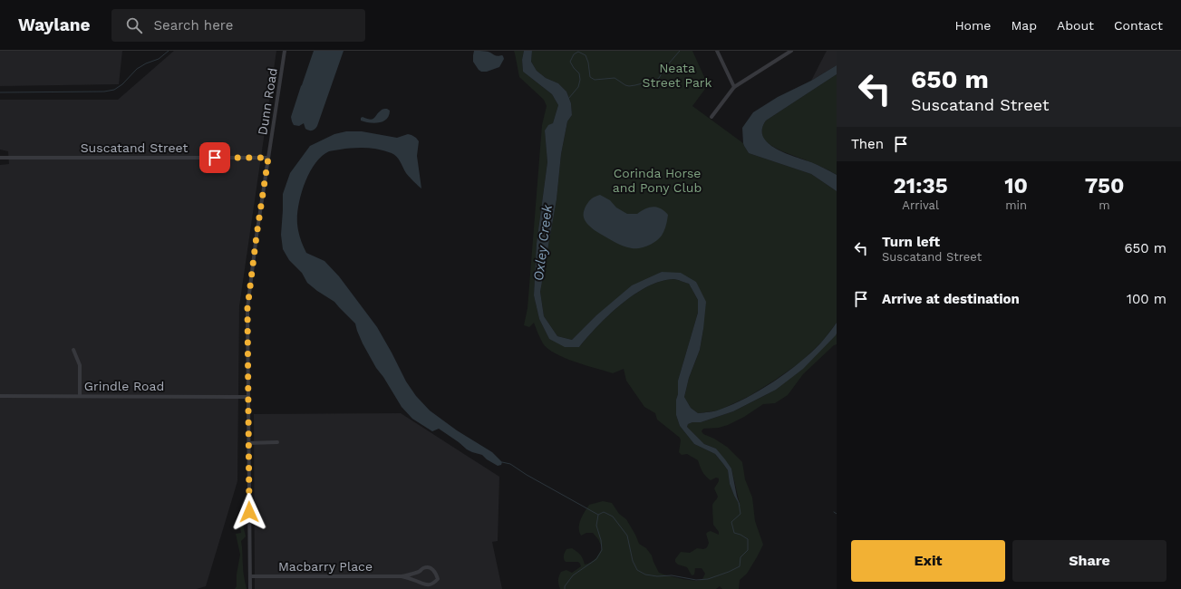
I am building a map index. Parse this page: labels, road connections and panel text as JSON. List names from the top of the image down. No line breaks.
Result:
{"streets":{"street":["Dunn Road","Suscatand Street","Grindle Road","Macbarry Place"]},"crossings":[["Dunn Road","Suscatand Street"],["Dunn Road","Grindle Road"],["Dunn Road","Macbarry Place"]],"water":["Oxley Creek"],"parks":["Neata Street Park","Corinda Horse and Pony Club"],"page":{"header":"Waylane","search":"Search here","nav":["Home","Map","About","Contact"],"turn":["650 m","Suscatand Street"],"then":"Then","eta":["21:35","Arrival","10","min","750","m"],"list":[{"name":"Turn left","note":"Suscatand Street","value":"650 m"},{"name":"Arrive at destination","value":"100 m"}],"buttons":["Exit","Share"]}}
